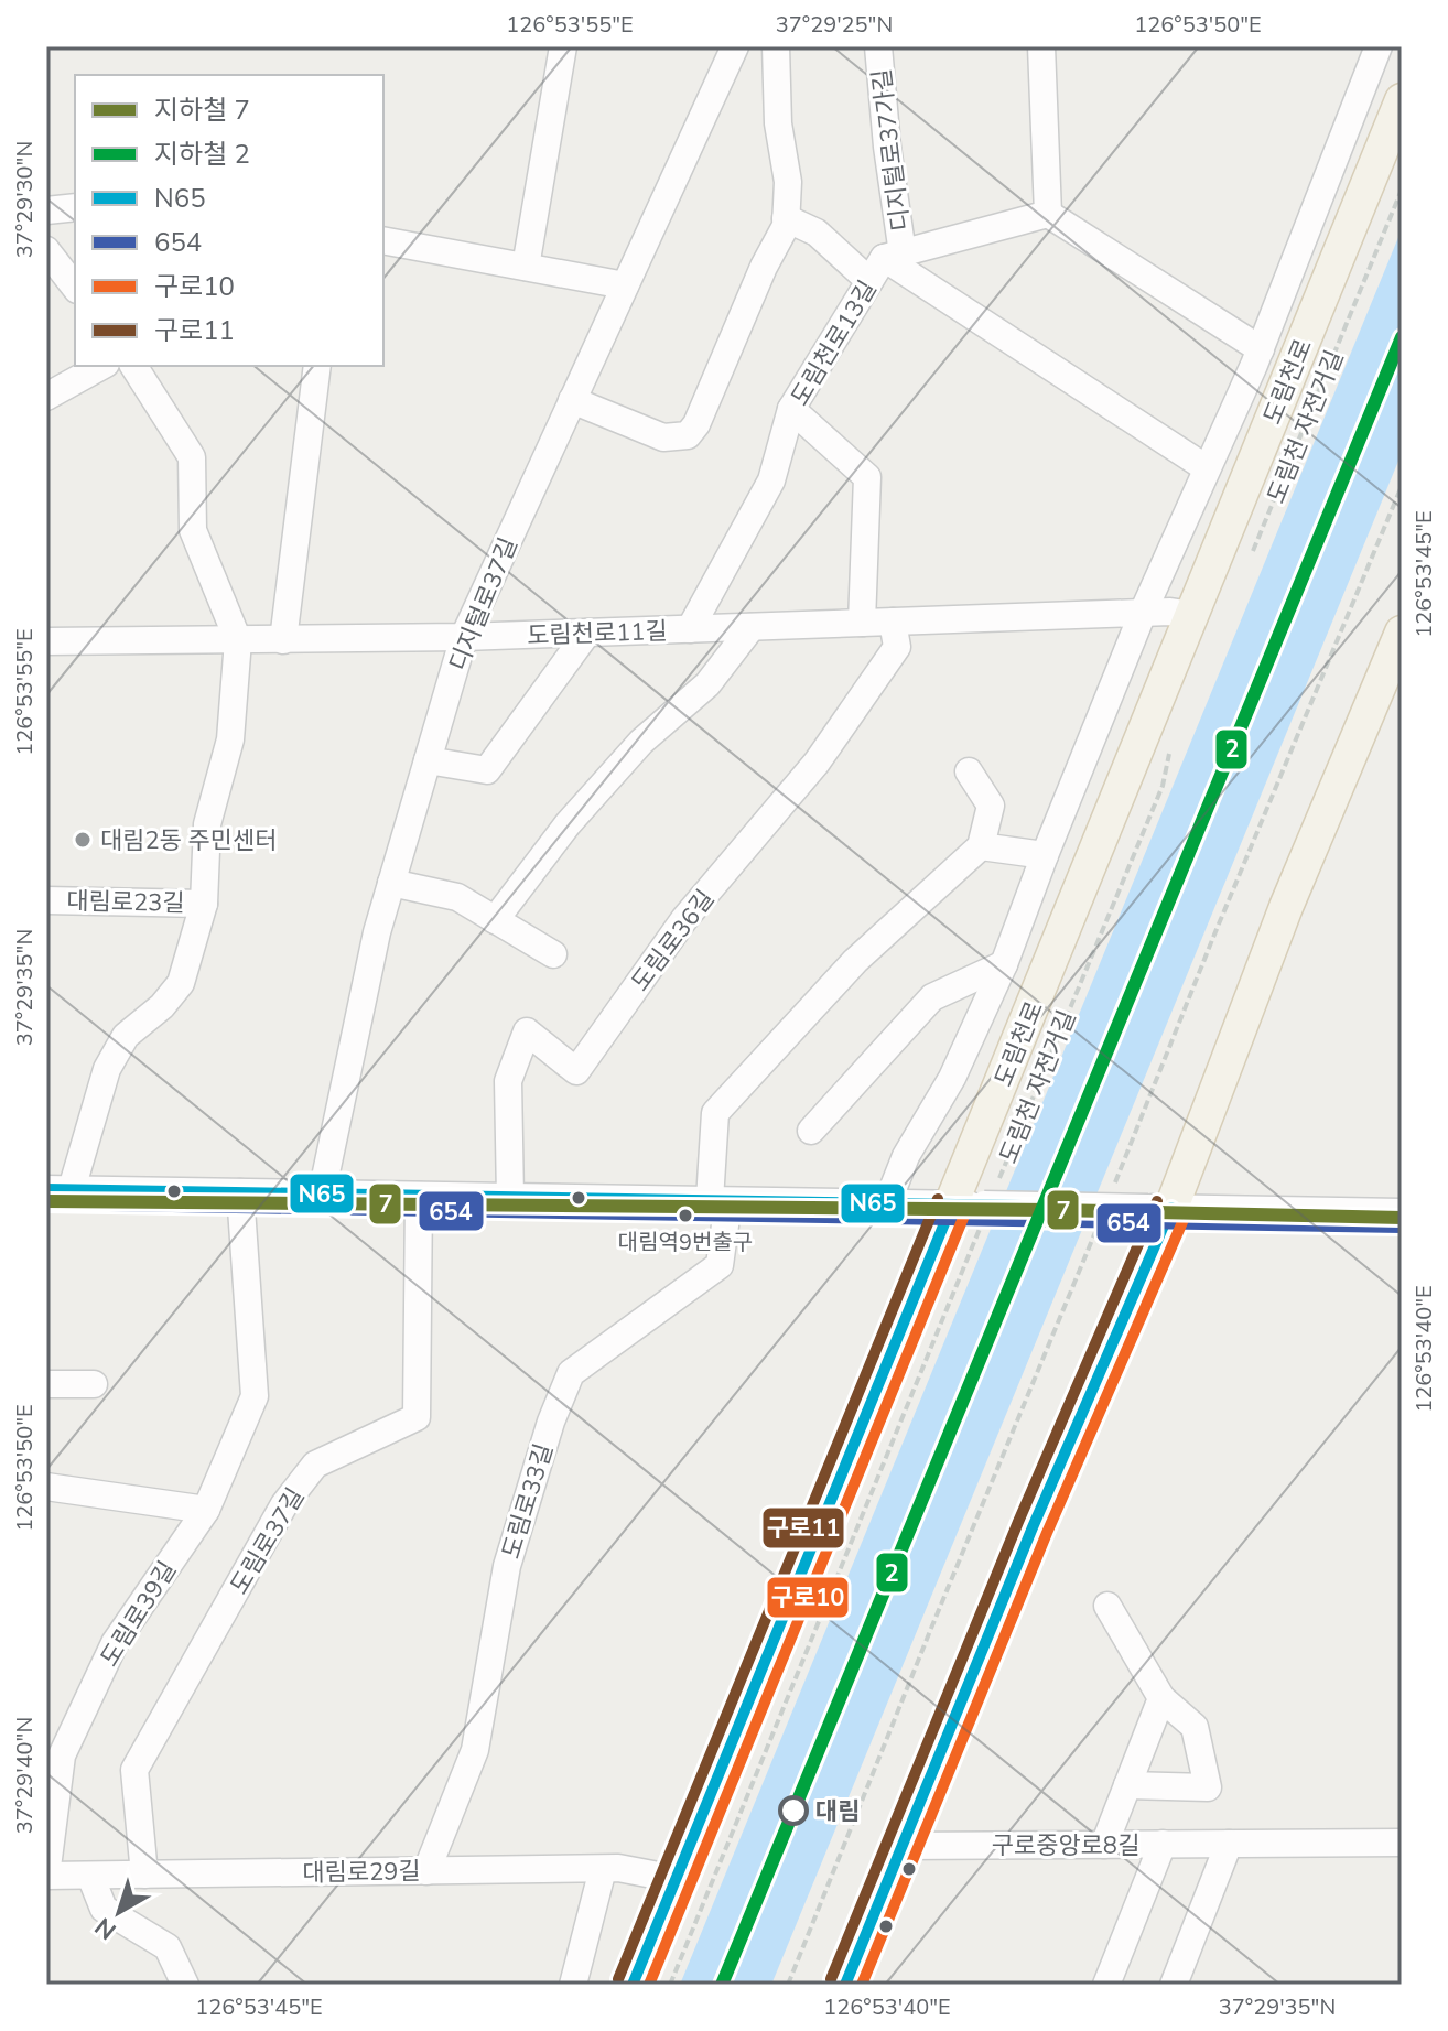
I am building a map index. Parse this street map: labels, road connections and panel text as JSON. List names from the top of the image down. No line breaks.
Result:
{"streets":{"main road":["도림천로"],"street":["디지털로37가길","도림천로13길","디지털로37길","도림천로11길","대림로23길","도림로36길","도림로33길","도림로37길","도림로39길","구로중앙로8길","대림로29길"],"path":["도림천 자전거길"]},"crossings":[["디지털로37가길","도림천로13길"],["도림천로13길","도림천로11길"],["도림천로","도림천 자전거길"],["도림천로","도림천로11길"],["도림천로","대림로29길"],["디지털로37길","도림천로11길"],["도림천로11길","도림로36길"],["도림로33길","대림로29길"],["도림로37길","대림로29길"],["도림로39길","대림로29길"]],"places":["대림2동 주민센터","대림역9번출구","대림"],"lines":["metro line 2","transit line N65","transit line 구로11","metro line 7","transit line 654","transit line 구로10"],"legend":["지하철 7","지하철 2","N65","654","구로10","구로11"],"north":"bottom left","coordinates":["126°53'55\"E","37°29'25\"N","126°53'50\"E","37°29'30\"N","126°53'45\"E","37°29'35\"N","126°53'40\"E","37°29'40\"N"]}
